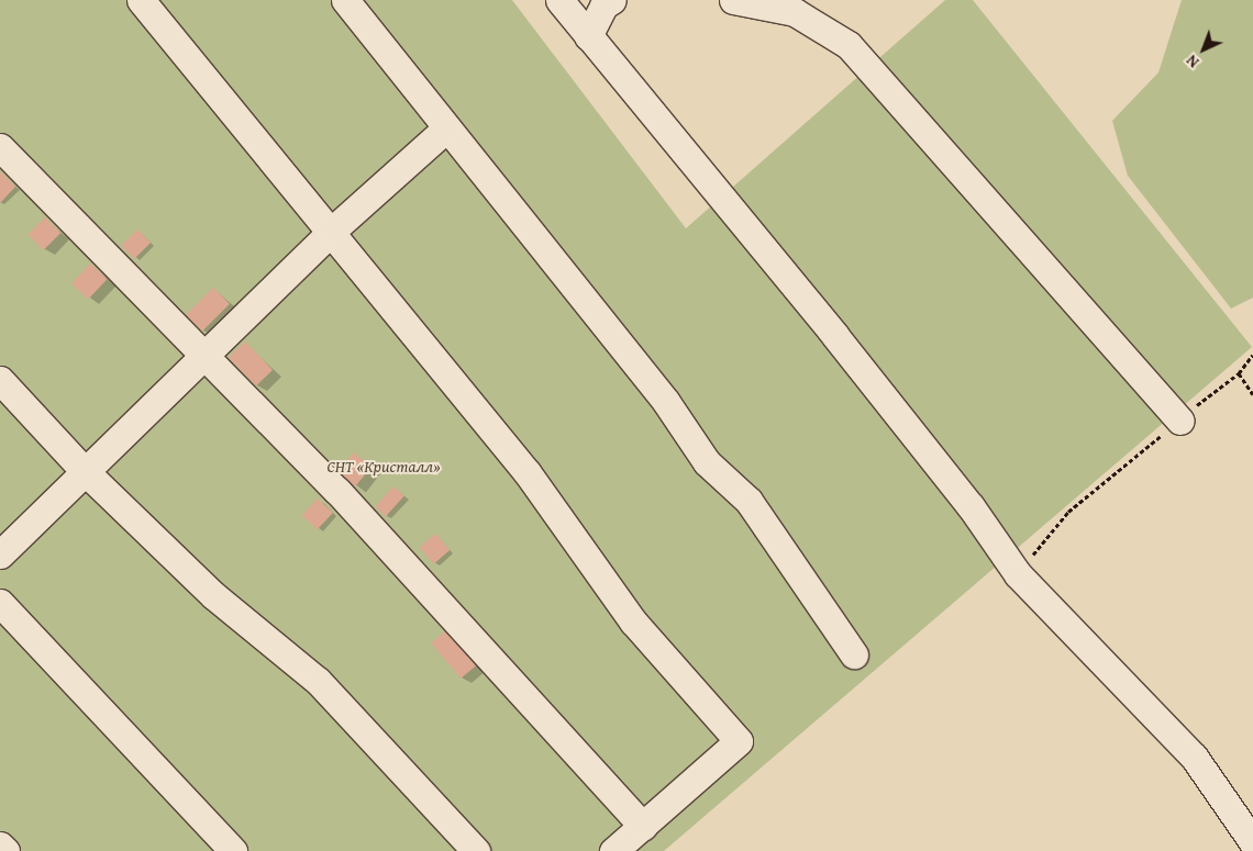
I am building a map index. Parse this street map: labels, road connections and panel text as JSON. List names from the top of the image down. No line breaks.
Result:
{"parks":["СНТ «Кристалл»"],"north":"bottom left"}
